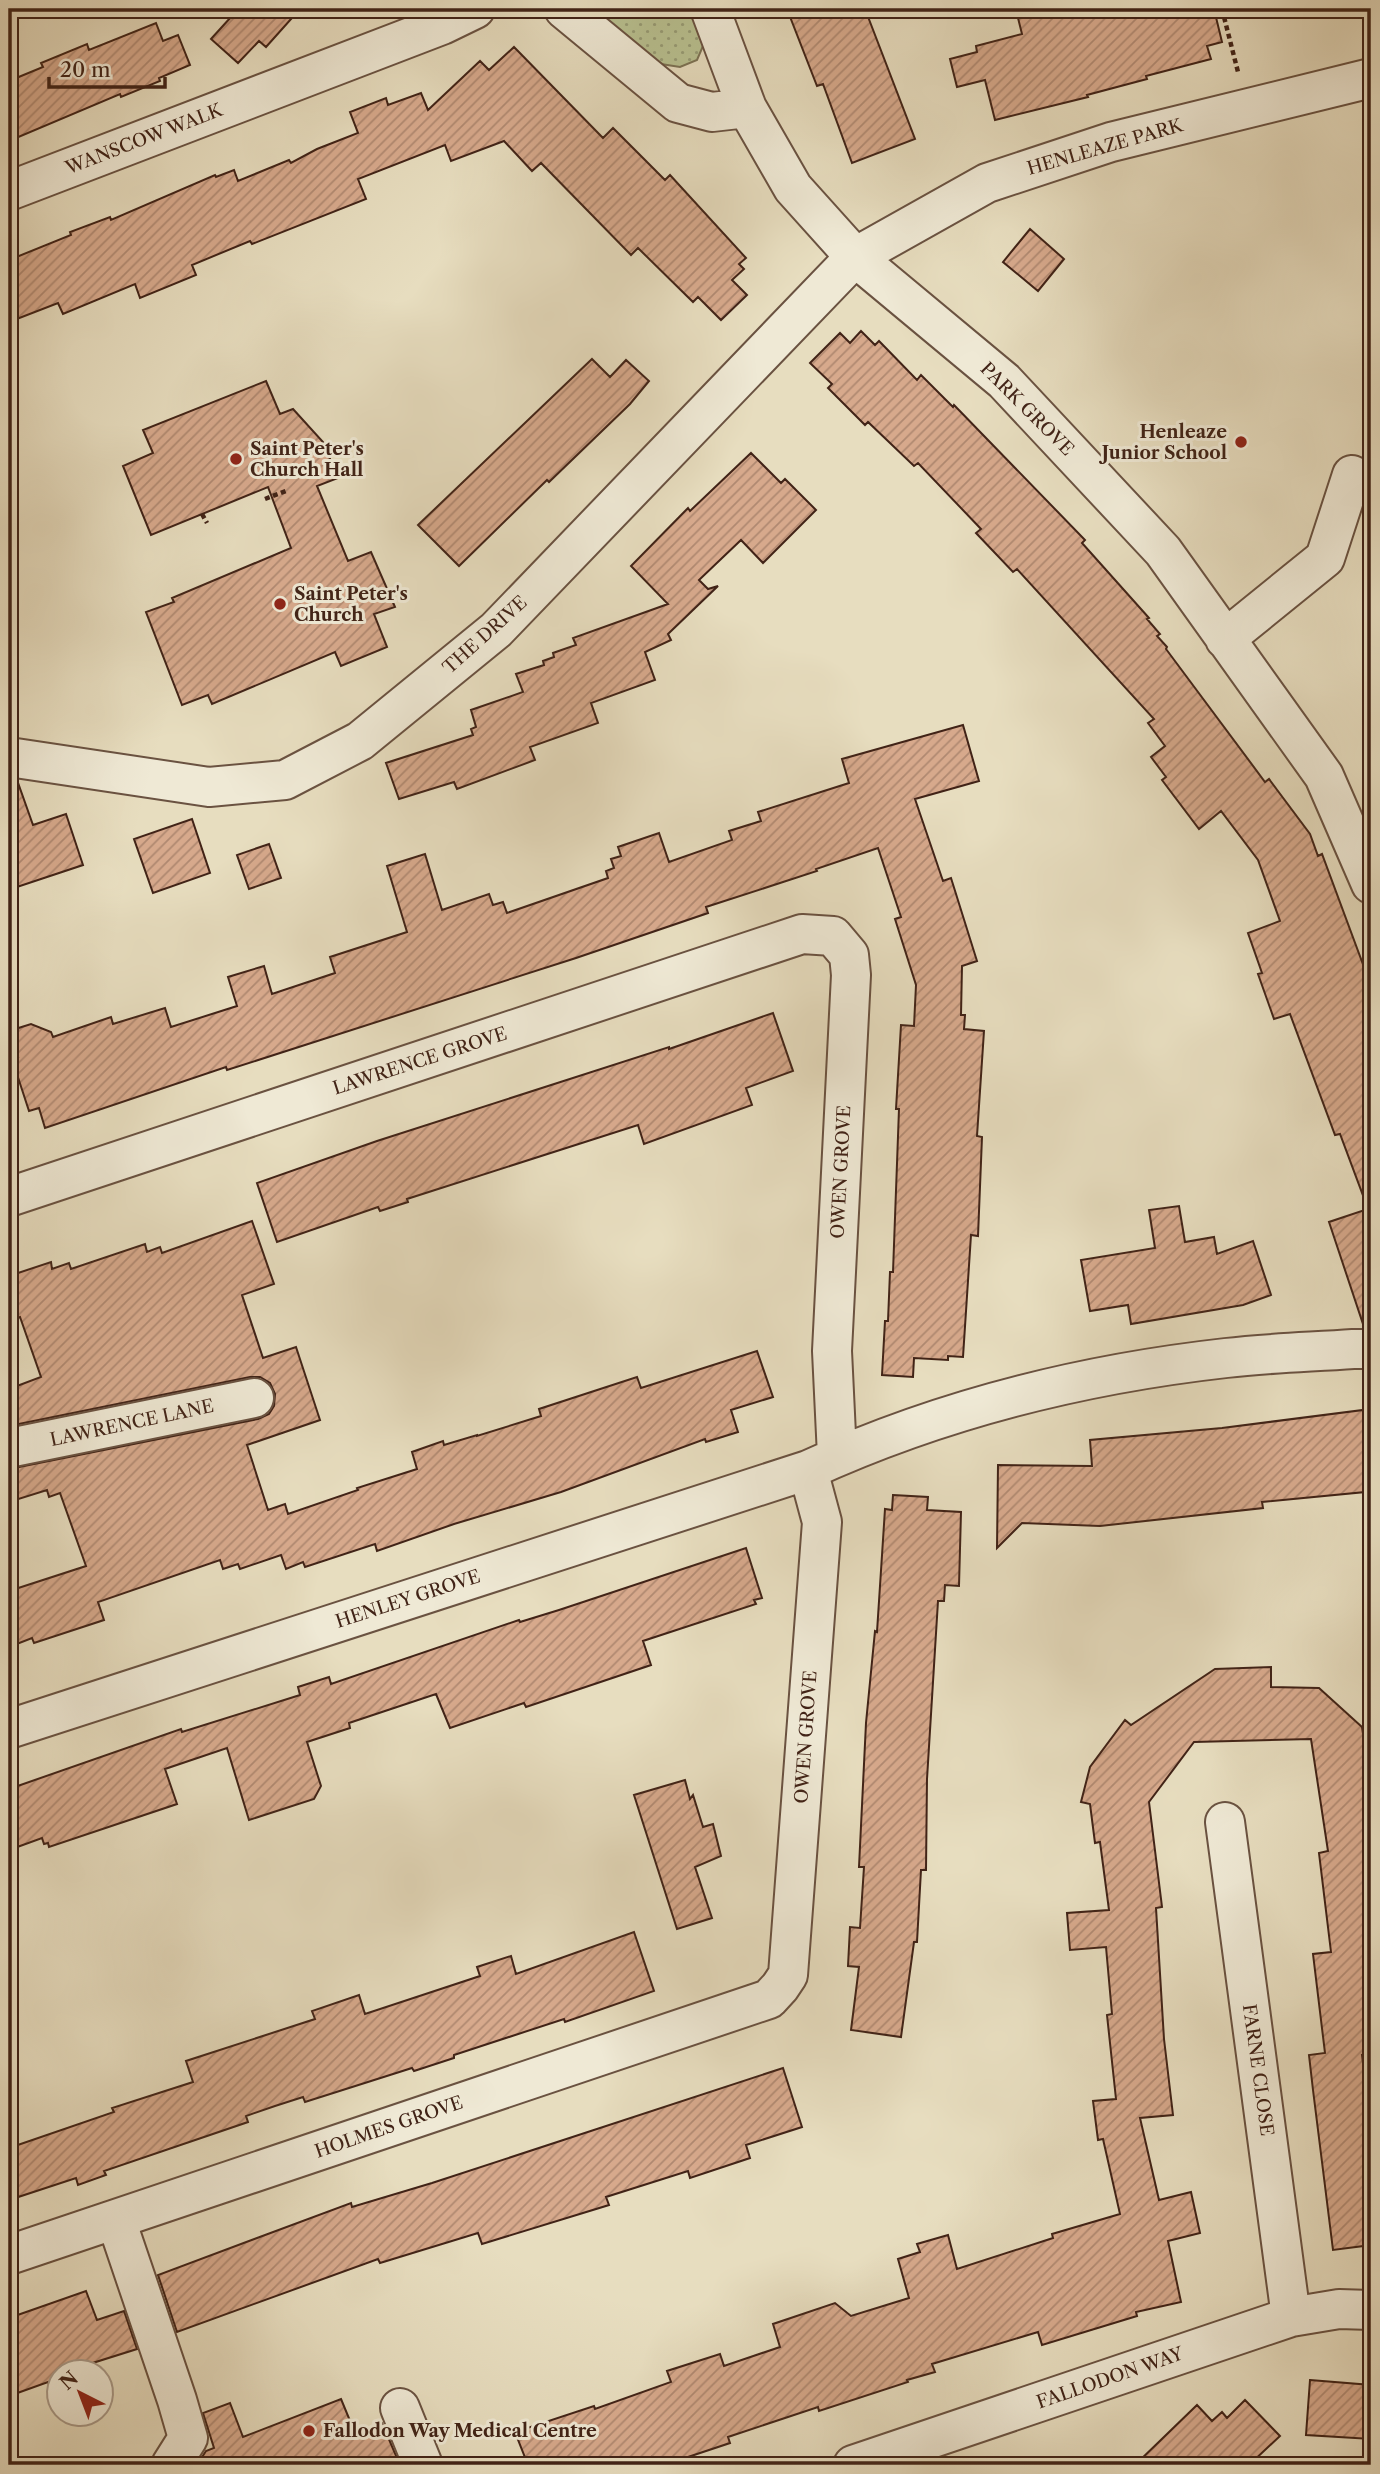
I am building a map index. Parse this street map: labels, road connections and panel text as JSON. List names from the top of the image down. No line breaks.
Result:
{"streets":{"street":["WANSCOW WALK","HENLEAZE PARK","PARK GROVE","THE DRIVE","LAWRENCE GROVE","OWEN GROVE","LAWRENCE LANE","HENLEY GROVE","FARNE CLOSE","HOLMES GROVE","FALLODON WAY"]},"crossings":[["HENLEAZE PARK","PARK GROVE"],["HENLEAZE PARK","THE DRIVE"],["PARK GROVE","THE DRIVE"],["LAWRENCE GROVE","OWEN GROVE"],["OWEN GROVE","HENLEY GROVE"],["OWEN GROVE","HOLMES GROVE"],["FARNE CLOSE","FALLODON WAY"]],"places":["Henleaze Junior School","Saint Peter's Church Hall","Saint Peter's Church","Fallodon Way Medical Centre"],"scale_bar":"20 m","north":"top left"}
